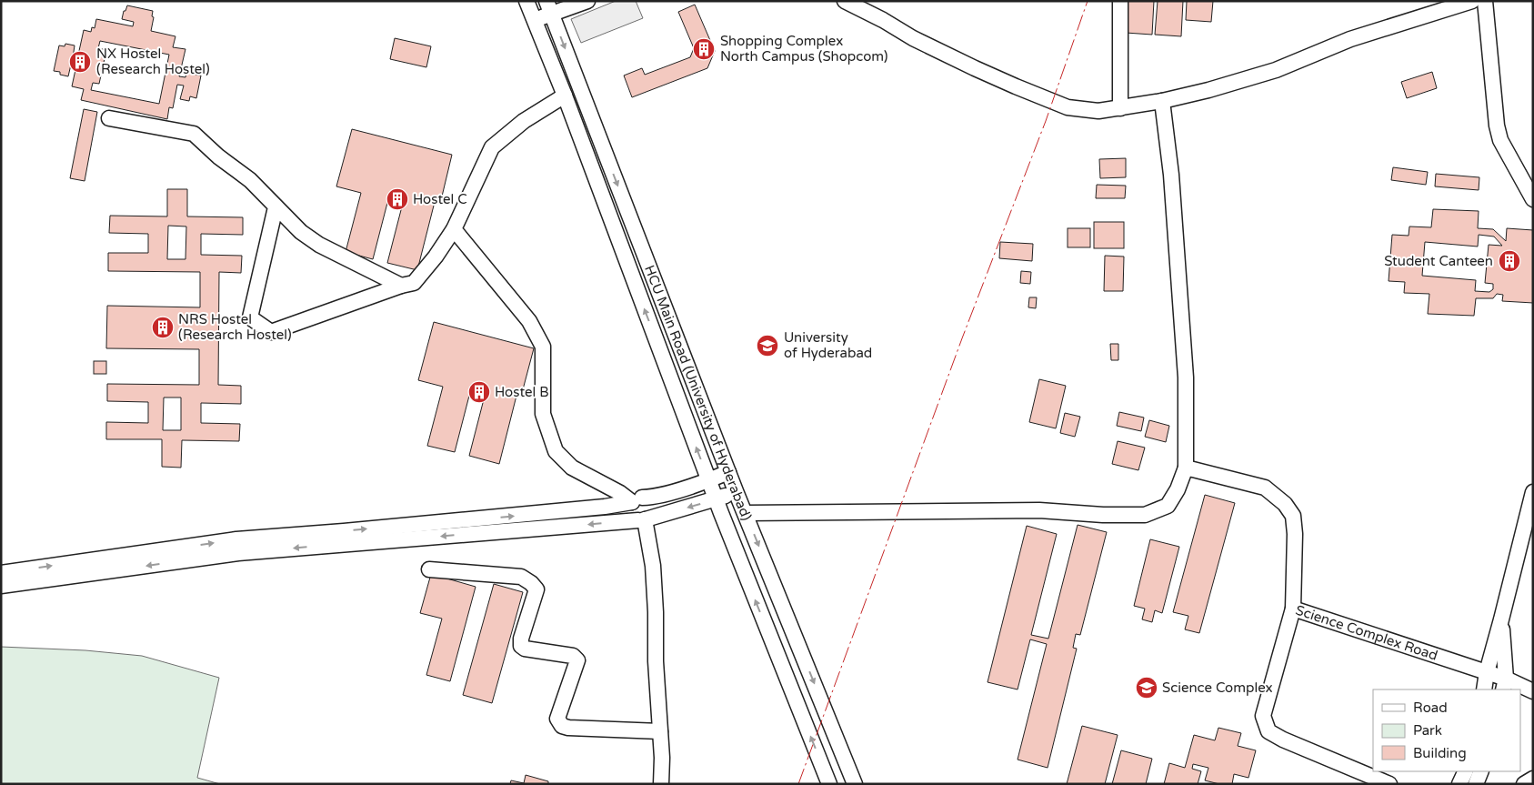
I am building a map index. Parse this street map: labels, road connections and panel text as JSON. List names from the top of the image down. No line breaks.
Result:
{"streets":{"street":["HCU Main Road (University of Hyderabad)","Science Complex Road"]},"places":{"building":["Shopping Complex North Campus (Shopcom)","NX Hostel (Research Hostel)","Hostel C","Student Canteen","NRS Hostel (Research Hostel)","Hostel B"],"school or university":["University of Hyderabad","Science Complex"]},"legend":["Road","Park","Building"]}
